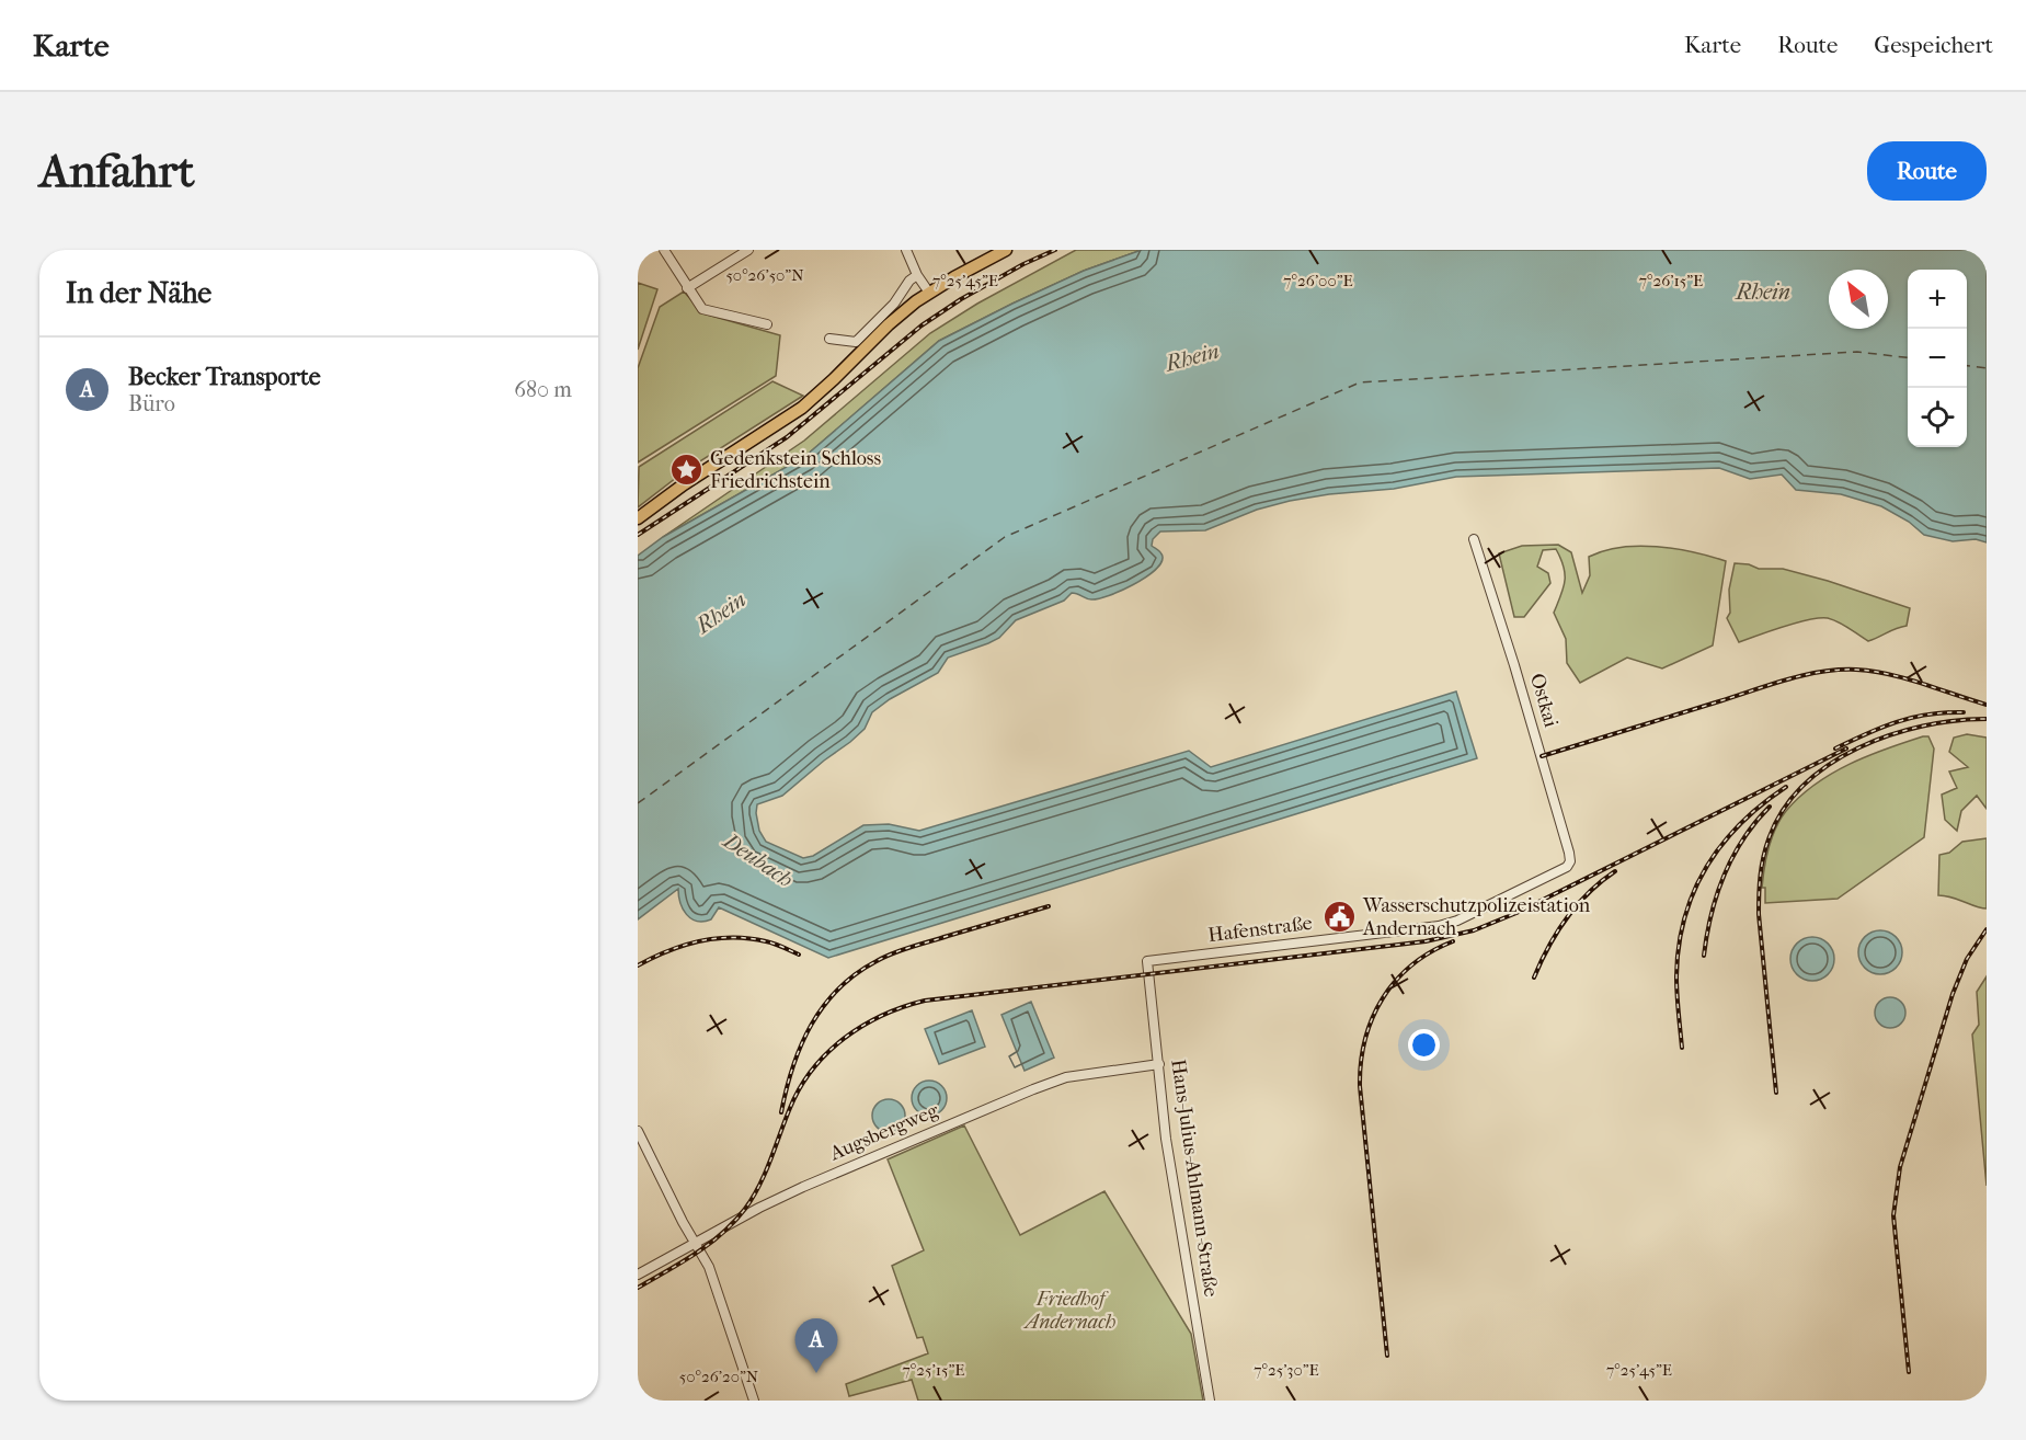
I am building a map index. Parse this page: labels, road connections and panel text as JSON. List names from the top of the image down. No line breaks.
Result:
{"streets":{"street":["Ostkai","Hafenstraße","Augsbergweg","Hans-Julius-Ahlmann-Straße"]},"crossings":[["Ostkai","Hafenstraße"],["Hafenstraße","Hans-Julius-Ahlmann-Straße"],["Augsbergweg","Hans-Julius-Ahlmann-Straße"]],"water":["Rhein","Deubach"],"parks":["Friedhof Andernach"],"places":{"place":["Gedenkstein Schloss Friedrichstein"],"public building":["Wasserschutzpolizeistation Andernach"]},"north":"top left","page":{"header":"Karte","nav":["Karte","Route","Gespeichert"],"buttons":"Route","title":"Anfahrt","heading":"In der Nähe","map_buttons":["+","−"],"list":[{"mark":"A","name":"Becker Transporte","note":"Büro","value":"680 m"}],"pins":"A"},"coordinates":["50°26'50\"N","7°25'45\"E","7°26'00\"E","7°26'15\"E","7°25'15\"E","7°25'30\"E","50°26'20\"N"]}
